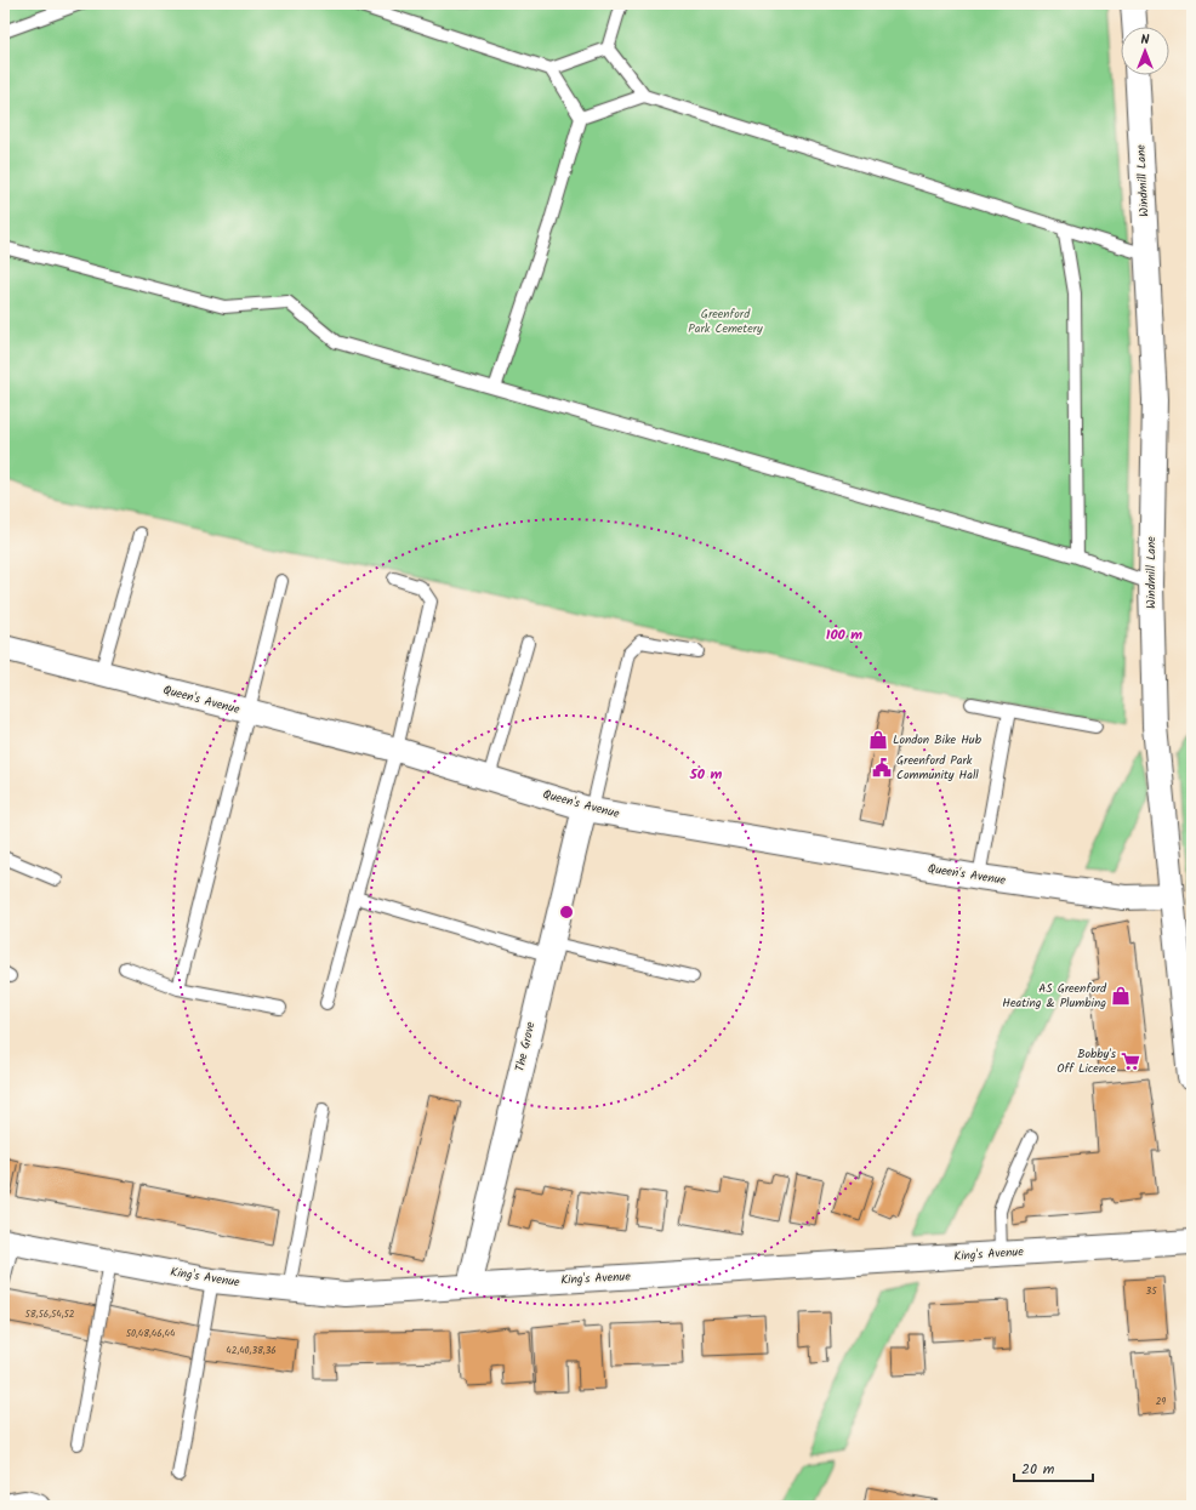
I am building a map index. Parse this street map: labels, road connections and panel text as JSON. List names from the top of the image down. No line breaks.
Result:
{"streets":{"street":["Windmill Lane","Queen's Avenue","The Grove","King's Avenue"]},"crossings":[["Windmill Lane","Queen's Avenue"],["Queen's Avenue","The Grove"],["The Grove","King's Avenue"]],"parks":["Greenford Park Cemetery"],"places":{"shop":["London Bike Hub","AS Greenford Heating & Plumbing"],"public building":["Greenford Park Community Hall"],"supermarket":["Bobby's Off Licence"]},"house_numbers":["35","58,56,54,52","50,48,46,44","42,40,38,36","29"],"scale_bar":"20 m","north":"top","rings":["100 m","50 m"]}
